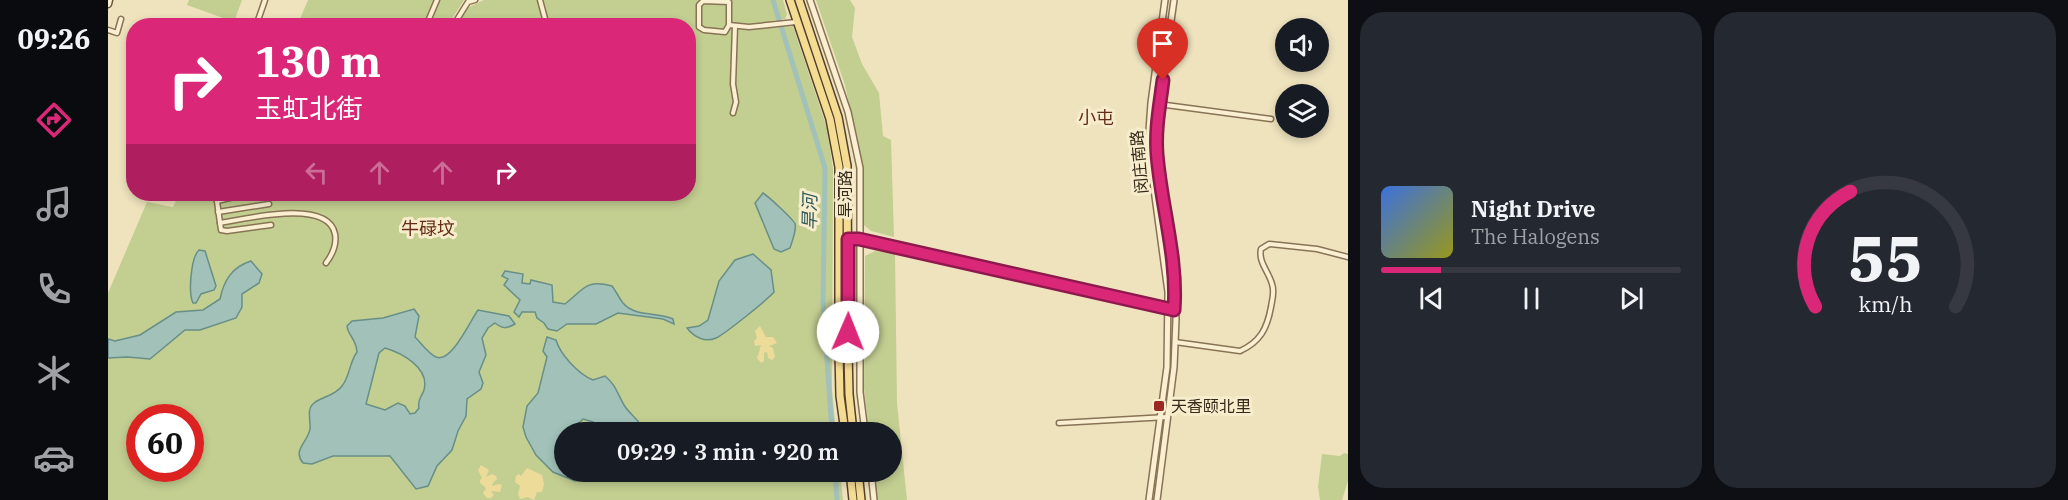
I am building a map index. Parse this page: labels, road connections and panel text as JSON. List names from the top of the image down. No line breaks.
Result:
{"streets":{"main road":["旱河路"],"street":["闵庄南路"]},"districts":["小屯","牛碌坟"],"water":["旱河"],"places":{"transit":["天香颐北里"]},"page":{"tabs":"09:26","turn":["130 m","玉虹北街"],"song":["Night Drive","The Halogens"],"limit":"60","trip":"09:29 · 3 min · 920 m","gauge":["55","km/h"]}}
